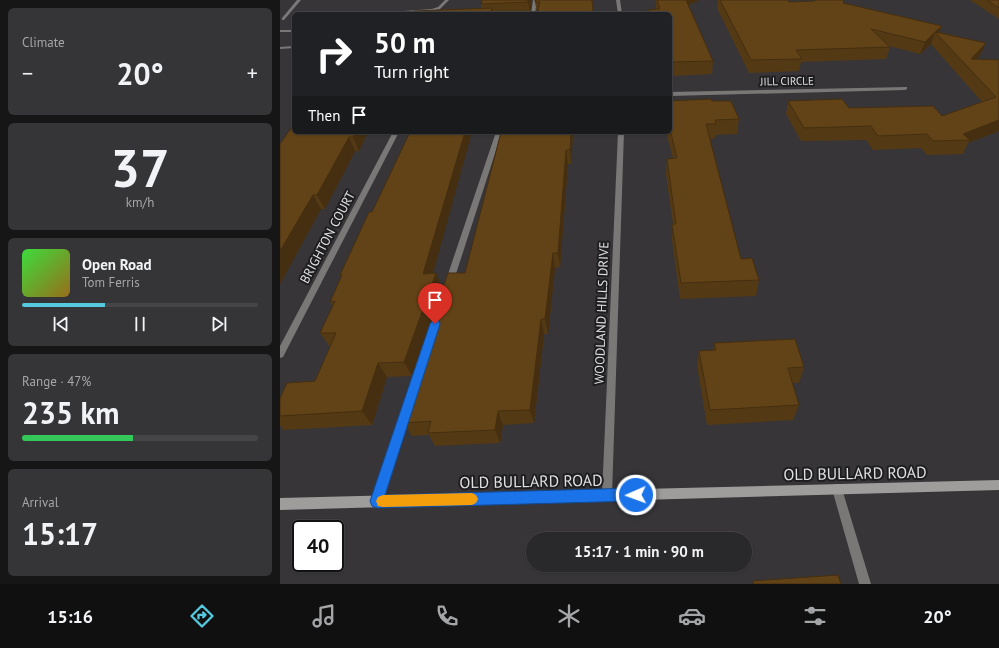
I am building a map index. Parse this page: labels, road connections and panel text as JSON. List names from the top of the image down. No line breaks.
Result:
{"streets":{"street":["JILL CIRCLE","BRIGHTON COURT","WOODLAND HILLS DRIVE","OLD BULLARD ROAD"]},"crossings":[["WOODLAND HILLS DRIVE","OLD BULLARD ROAD"]],"page":{"tile":["Climate",["37","km/h"],["Range · 47%","235 km"],["Arrival","15:17"]],"turn":["50 m","Turn right"],"heat":["−","20°","+"],"then":"Then","song":["Open Road","Tom Ferris"],"limit":"40","trip":"15:17 · 1 min · 90 m","tabs":["15:16","20°"]}}
